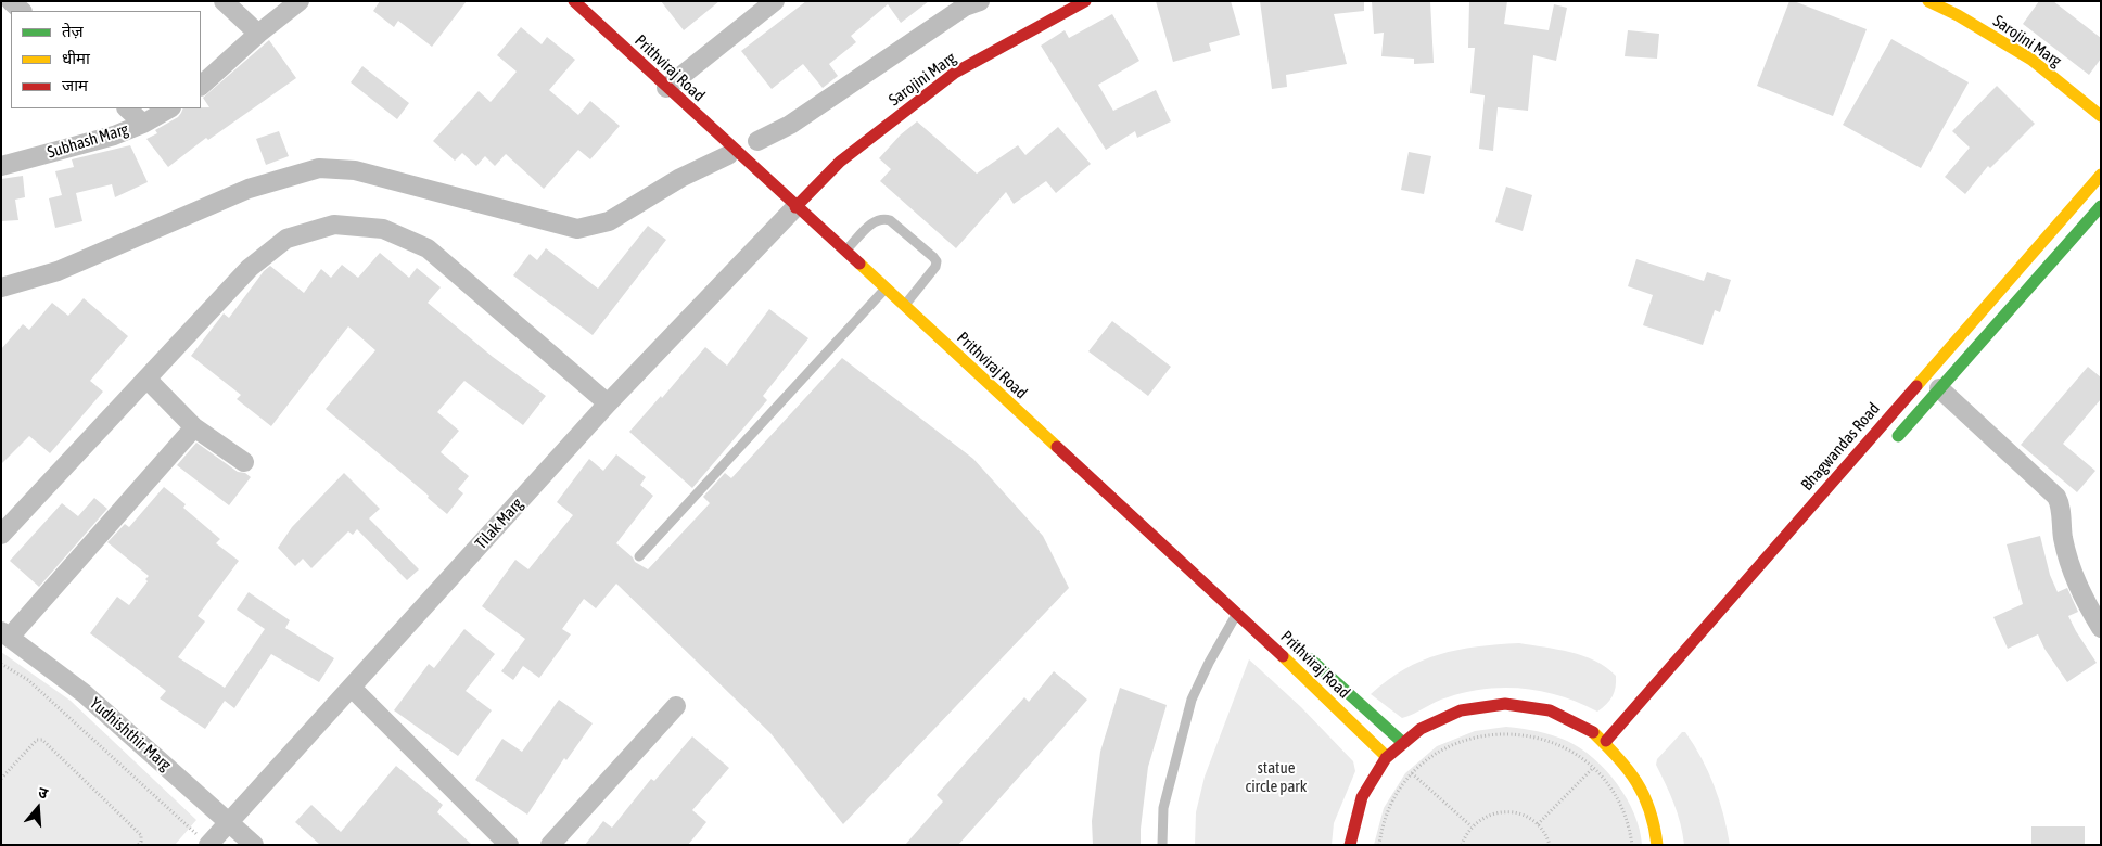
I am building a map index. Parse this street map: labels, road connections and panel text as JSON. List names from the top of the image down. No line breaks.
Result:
{"streets":{"street":["Sarojini Marg","Prithviraj Road","Subhash Marg","Bhagwandas Road","Tilak Marg","Yudhishthir Marg"]},"crossings":[["Sarojini Marg","Prithviraj Road"],["Sarojini Marg","Tilak Marg"],["Prithviraj Road","Tilak Marg"],["Tilak Marg","Yudhishthir Marg"]],"parks":["statue circle park"],"legend":["तेज़","धीमा","जाम"],"north":"top"}
